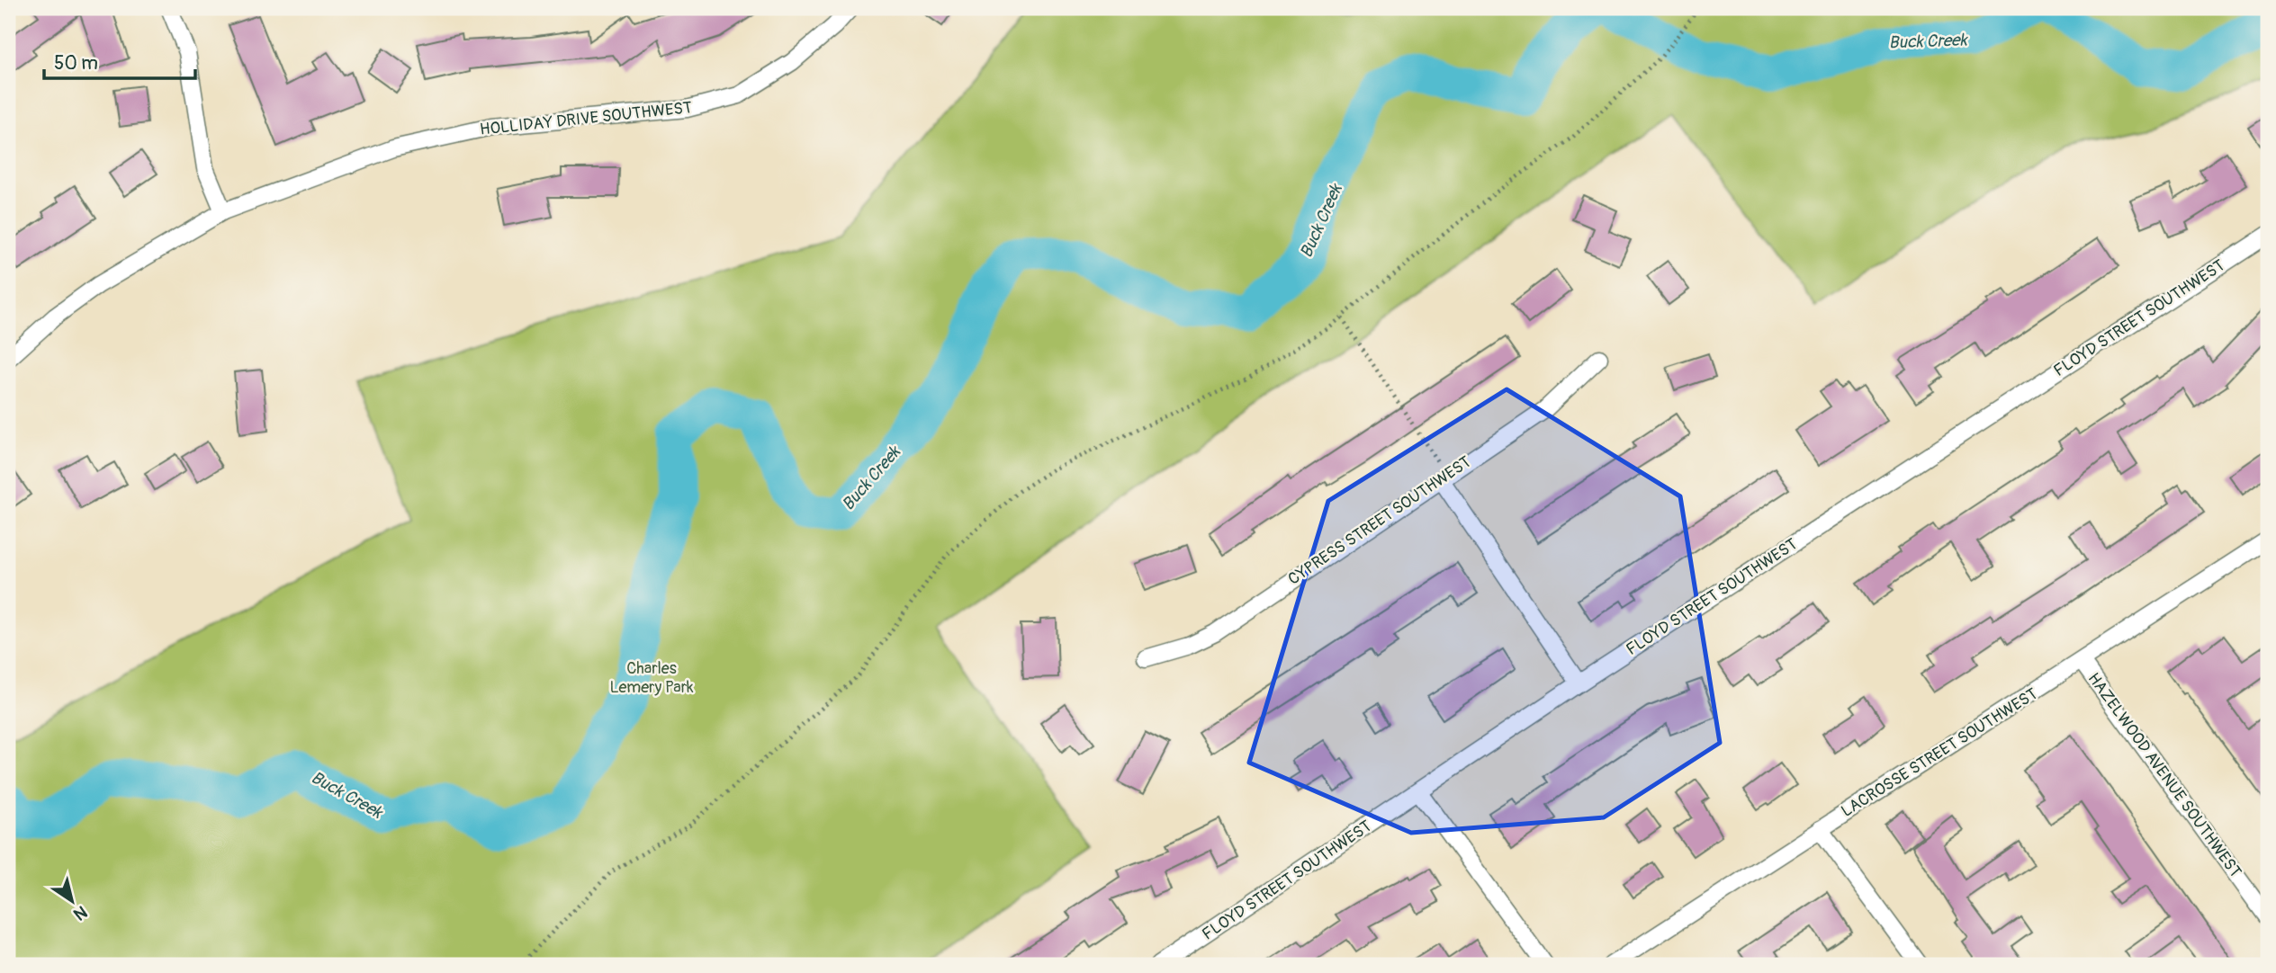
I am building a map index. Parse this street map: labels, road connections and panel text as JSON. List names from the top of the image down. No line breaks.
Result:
{"streets":{"street":["HOLLIDAY DRIVE SOUTHWEST","FLOYD STREET SOUTHWEST","CYPRESS STREET SOUTHWEST","LACROSSE STREET SOUTHWEST","HAZELWOOD AVENUE SOUTHWEST"]},"crossings":[["LACROSSE STREET SOUTHWEST","HAZELWOOD AVENUE SOUTHWEST"]],"water":["Buck Creek"],"parks":["Charles Lemery Park"],"scale_bar":"50 m","north":"bottom right"}
